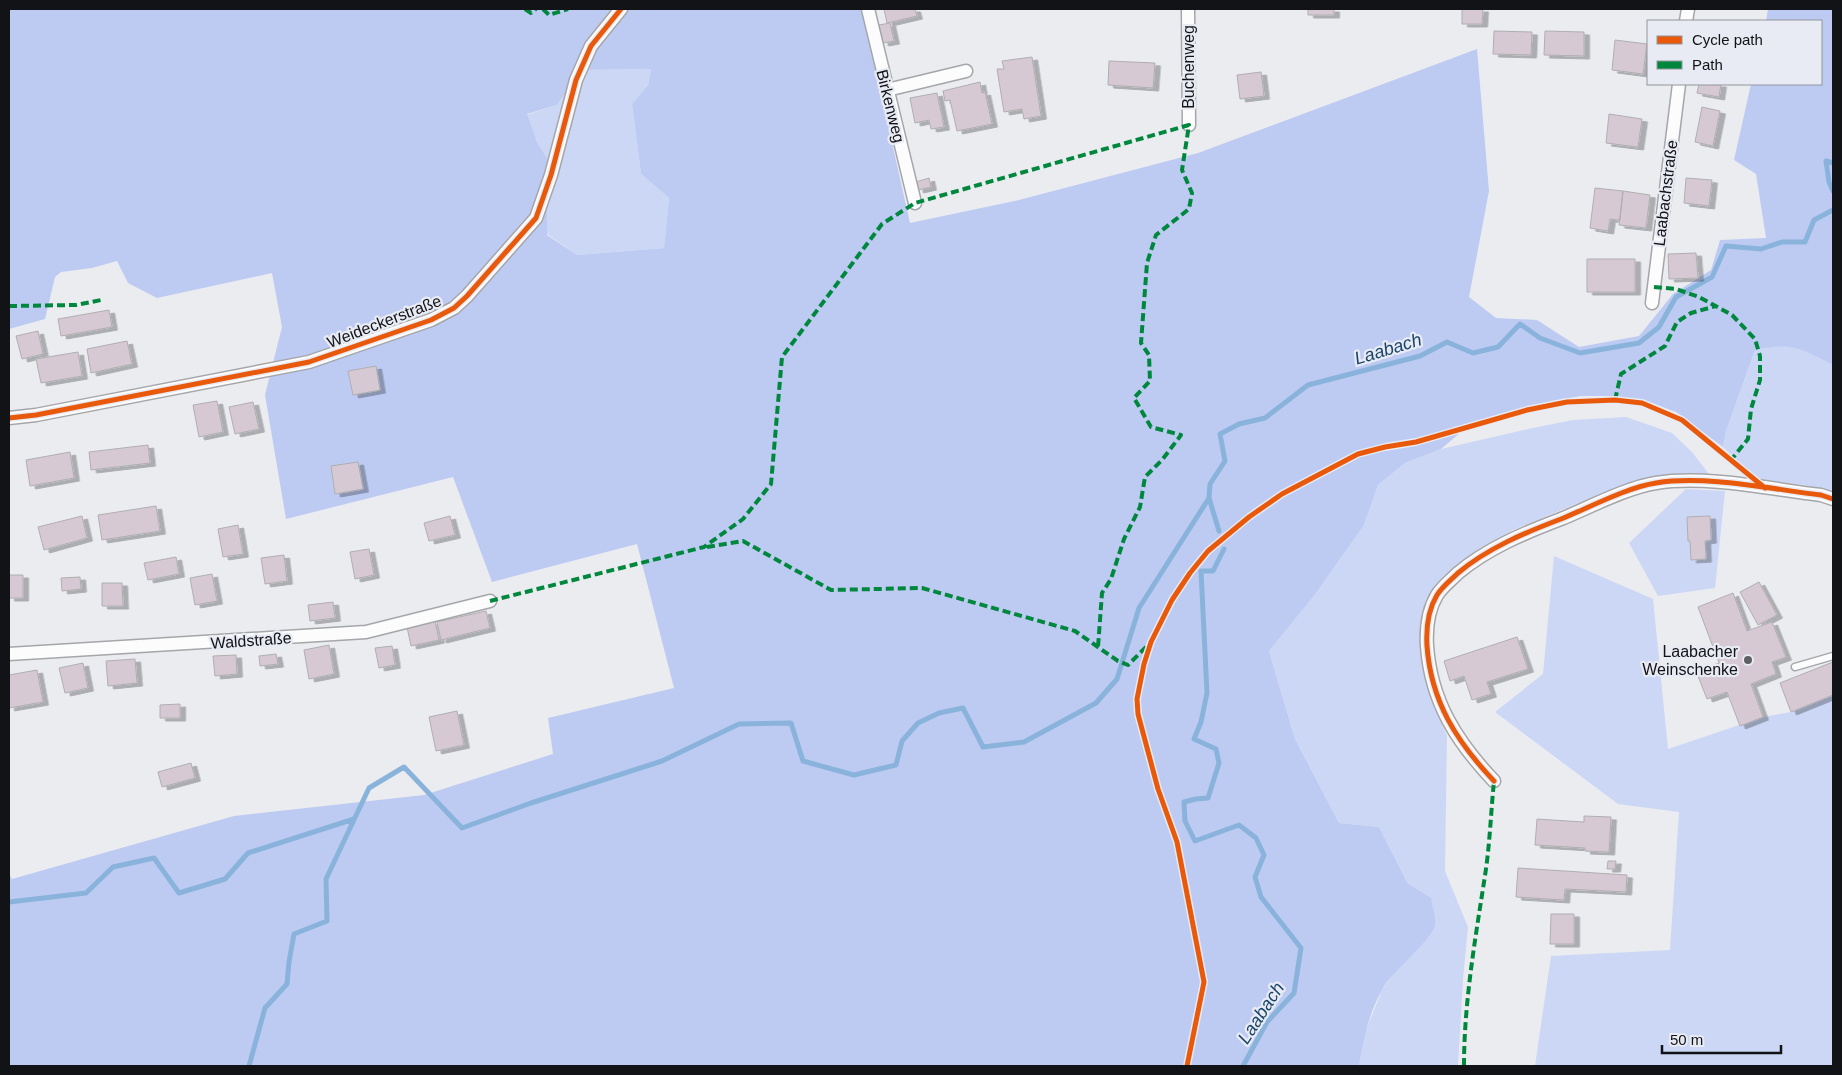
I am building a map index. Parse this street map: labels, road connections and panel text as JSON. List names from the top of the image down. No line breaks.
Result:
{"streets":{"street":["Buchenweg","Birkenweg","Laabachstraße","Weideckerstraße","Waldstraße"]},"water":["Laabach"],"places":["Laabacher Weinschenke"],"legend":["Cycle path","Path"],"scale_bar":"50 m"}
